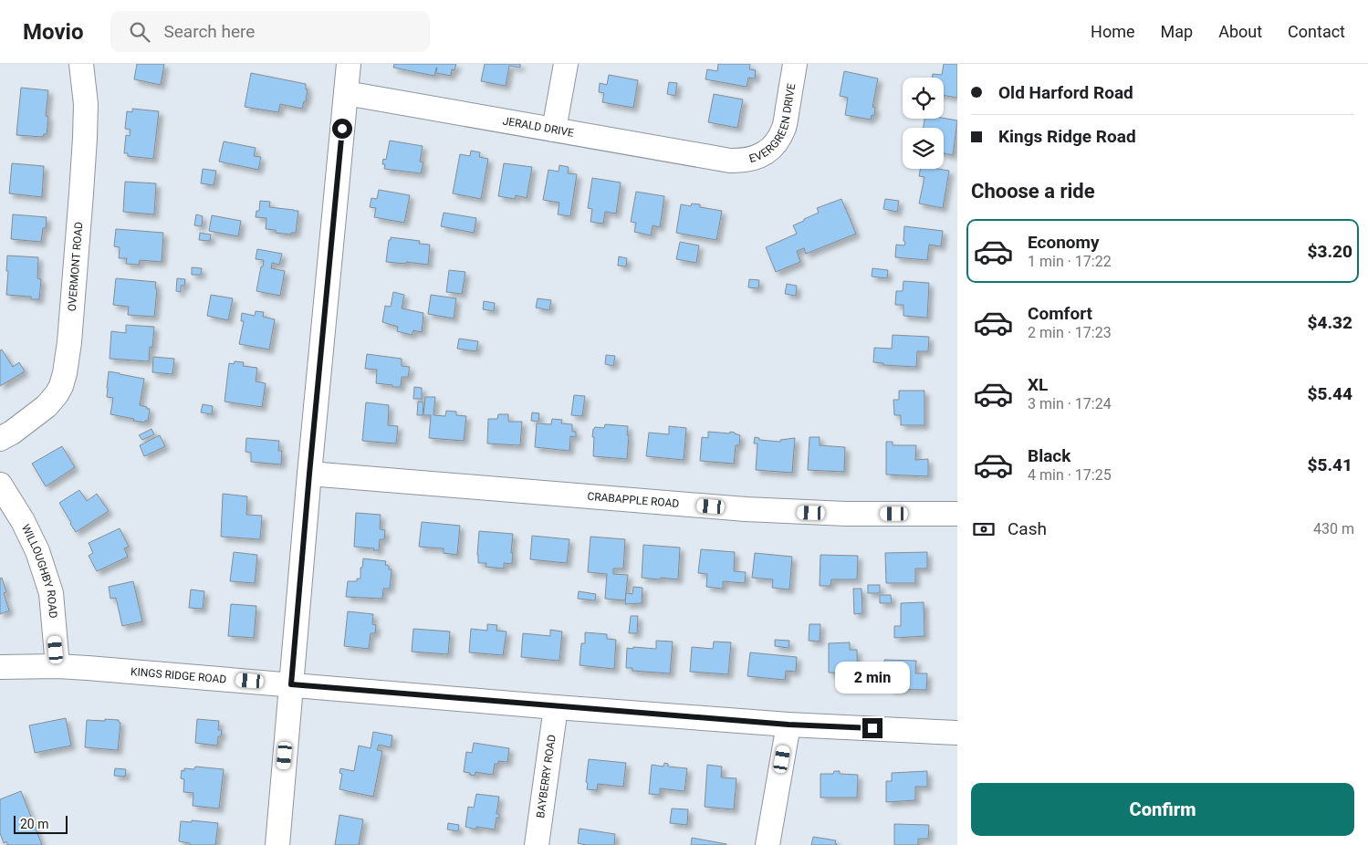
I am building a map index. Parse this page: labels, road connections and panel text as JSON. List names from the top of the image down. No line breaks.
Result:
{"streets":{"street":["EVERGREEN DRIVE","JERALD DRIVE","OVERMONT ROAD","CRABAPPLE ROAD","WILLOUGHBY ROAD","KINGS RIDGE ROAD","BAYBERRY ROAD"]},"crossings":[["EVERGREEN DRIVE","JERALD DRIVE"],["WILLOUGHBY ROAD","KINGS RIDGE ROAD"],["KINGS RIDGE ROAD","BAYBERRY ROAD"]],"scale_bar":"20 m","page":{"header":"Movio","search":"Search here","nav":["Home","Map","About","Contact"],"banner":["Old Harford Road","Kings Ridge Road"],"heading":"Choose a ride","list":[{"name":"Economy","note":"1 min · 17:22","value":"$3.20"},{"name":"Comfort","note":"2 min · 17:23","value":"$4.32"},{"name":"XL","note":"3 min · 17:24","value":"$5.44"},{"name":"Black","note":"4 min · 17:25","value":"$5.41"}],"pay":["Cash","430 m"],"bubble":"2 min","buttons":"Confirm","scale":"20 m"}}
